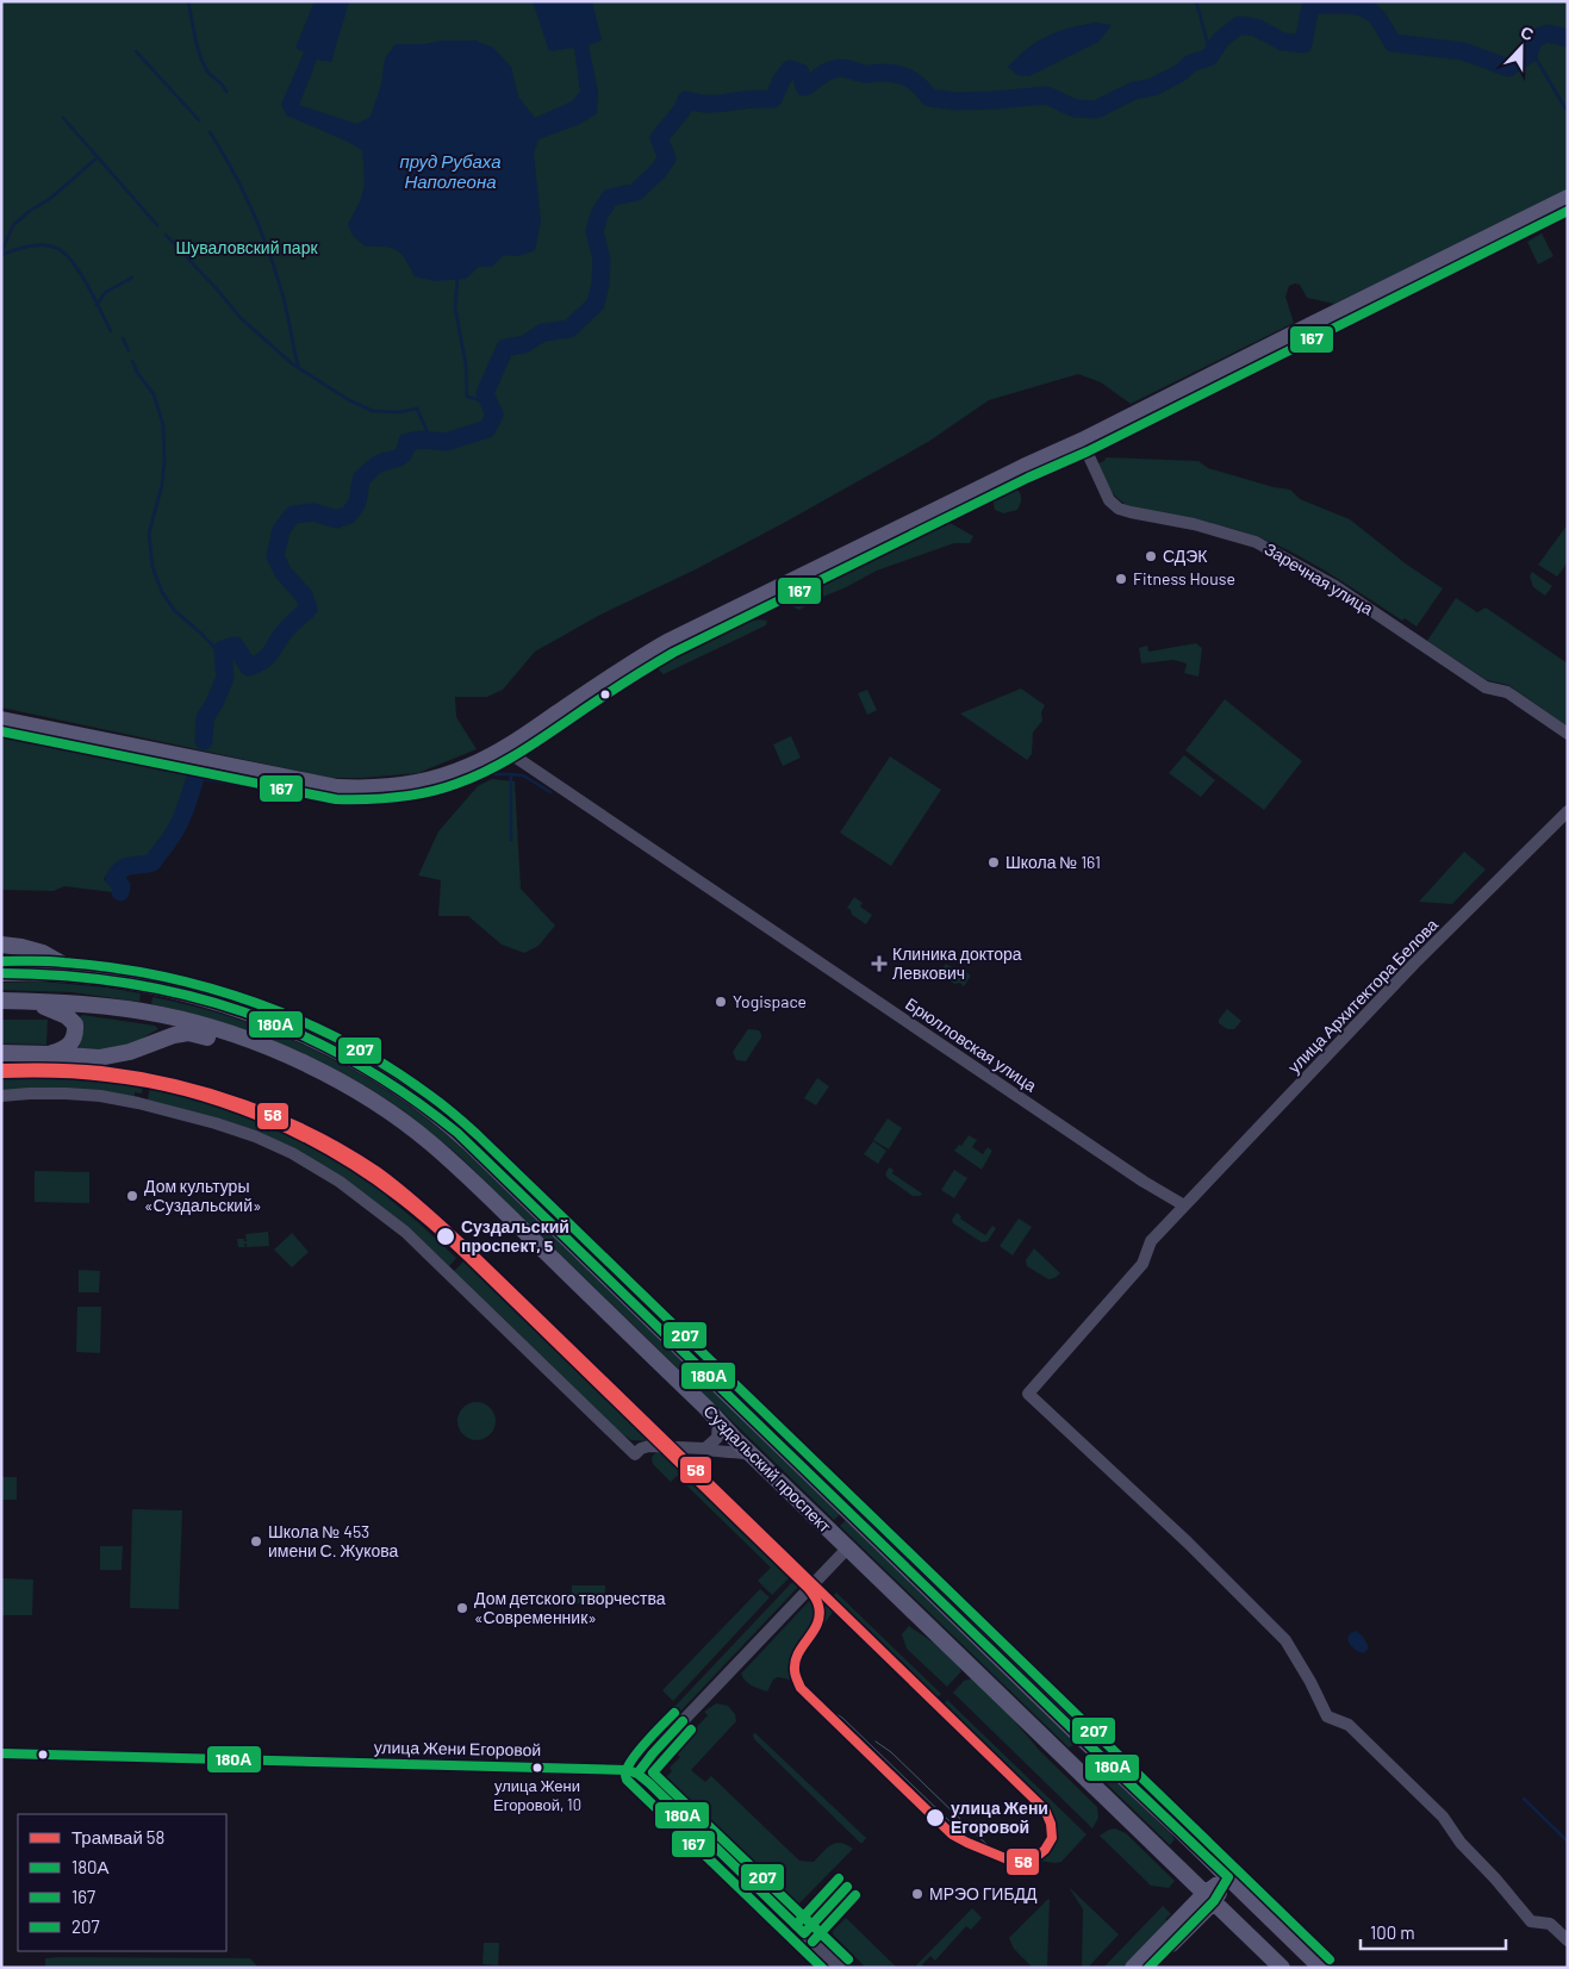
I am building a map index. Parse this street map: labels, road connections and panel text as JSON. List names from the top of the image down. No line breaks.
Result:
{"streets":{"main road":["Суздальский проспект"],"street":["Заречная улица","улица Архитектора Белова","Брюлловская улица","улица Жени Егоровой"]},"crossings":[["улица Архитектора Белова","Брюлловская улица"]],"water":["пруд Рубаха Наполеона"],"parks":["Шуваловский парк"],"places":{"other":["СДЭК","Fitness House","Школа № 161","Yogispace","Дом культуры «Суздальский»","Суздальский проспект, 5","Школа № 453 имени С. Жукова","Дом детского творчества «Современник»","улица Жени Егоровой, 10","улица Жени Егоровой","МРЭО ГИБДД"],"health":["Клиника доктора Левкович"]},"lines":["transit line 167","transit line 207","transit line 180А","tram line 58"],"legend":["Трамвай 58","180А","167","207"],"scale_bar":"100 m","north":"top"}
